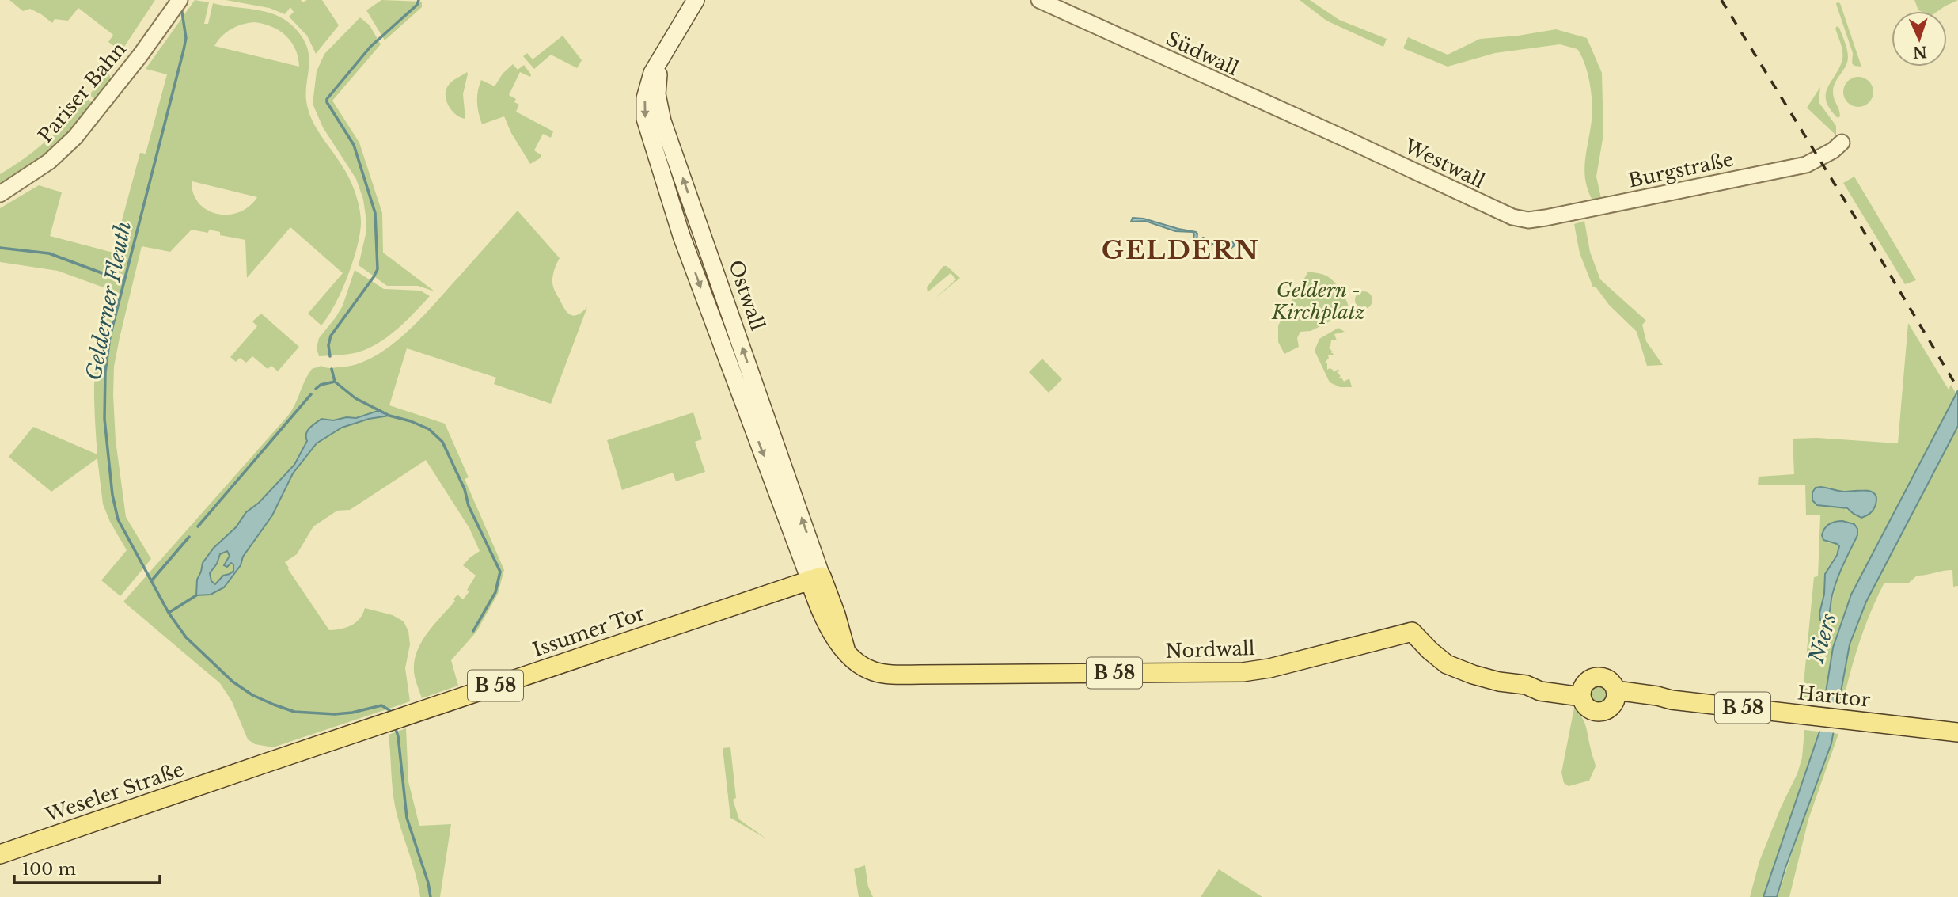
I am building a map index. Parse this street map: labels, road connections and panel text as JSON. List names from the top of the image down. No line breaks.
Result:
{"streets":{"main road":["Ostwall","Issumer Tor","Nordwall","B 58","Harttor","Weseler Straße"],"street":["Südwall","Pariser Bahn","Westwall","Burgstraße"]},"crossings":[["Südwall","Westwall"],["Westwall","Burgstraße"],["Ostwall","Issumer Tor"],["Ostwall","Nordwall"],["Issumer Tor","Nordwall"],["Issumer Tor","Weseler Straße"],["Nordwall","Harttor"]],"districts":["GELDERN"],"water":["Gelderner Fleuth","Niers"],"parks":["Geldern - Kirchplatz"],"scale_bar":"100 m","north":"bottom"}
